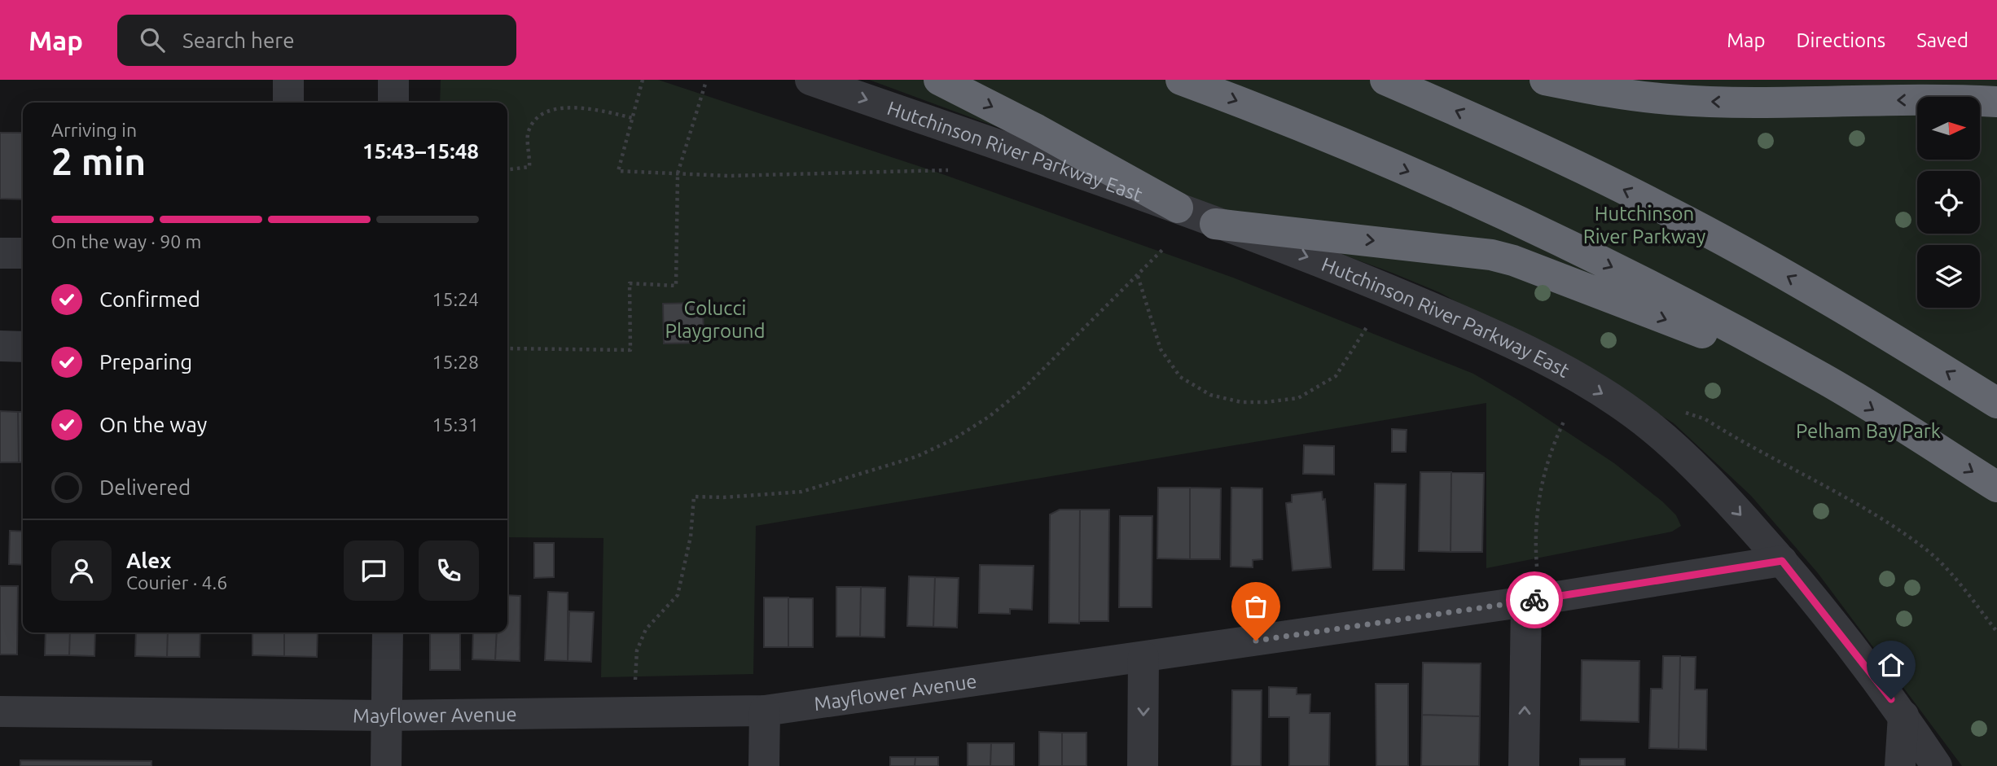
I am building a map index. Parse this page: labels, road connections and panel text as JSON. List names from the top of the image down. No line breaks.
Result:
{"streets":{"street":["Hutchinson River Parkway East","Mayflower Avenue"]},"crossings":[["Hutchinson River Parkway East","Mayflower Avenue"]],"one_way":["Hutchinson River Parkway East"],"parks":["Hutchinson River Parkway","Colucci Playground","Pelham Bay Park"],"north":"right","page":{"header":"Map","search":"Search here","nav":["Map","Directions","Saved"],"heading":["2 min","Arriving in","15:43–15:48"],"panel":["Alex","Courier · 4.6"],"bar":"On the way · 90 m","list":[["Confirmed","15:24"],["Preparing","15:28"],["On the way","15:31"],"Delivered"]}}
